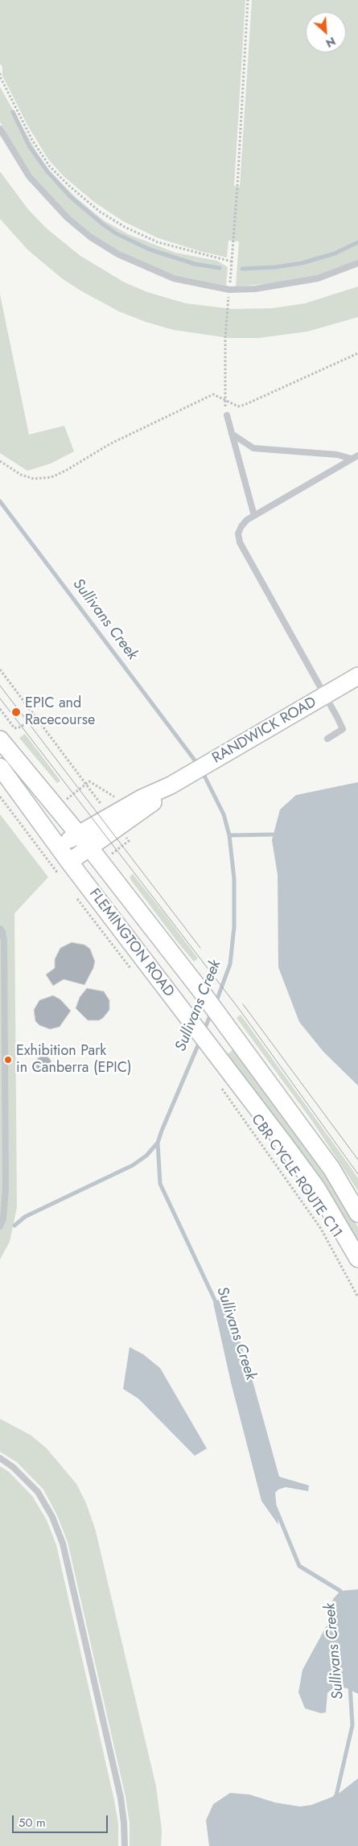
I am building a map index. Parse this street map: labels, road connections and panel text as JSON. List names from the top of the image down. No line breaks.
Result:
{"streets":{"main road":["RANDWICK ROAD","FLEMINGTON ROAD"],"path":["CBR CYCLE ROUTE C11"]},"crossings":[["RANDWICK ROAD","FLEMINGTON ROAD"]],"water":["Sullivans Creek"],"places":["EPIC and Racecourse","Exhibition Park in Canberra (EPIC)"],"scale_bar":"50 m","north":"bottom right"}
